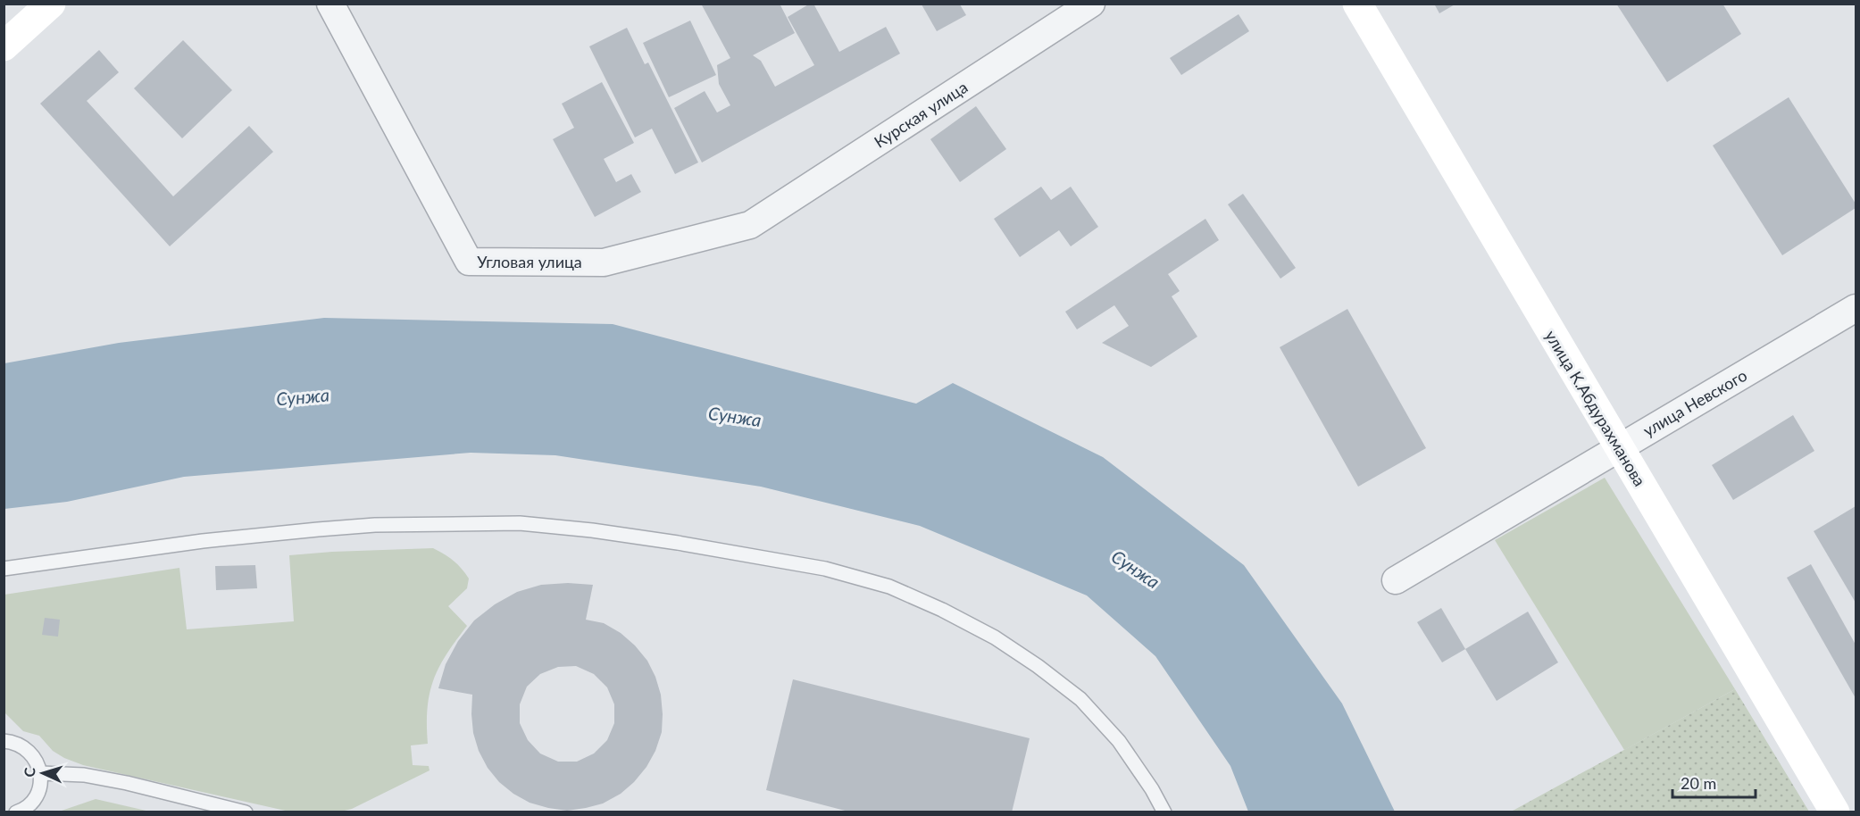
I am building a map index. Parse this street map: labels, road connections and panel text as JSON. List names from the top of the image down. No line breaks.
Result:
{"streets":{"street":["Курская улица","Угловая улица","улица Невского","улица К.Абдурахманова"]},"crossings":[["Курская улица","Угловая улица"],["улица Невского","улица К.Абдурахманова"]],"water":["Сунжа"],"scale_bar":"20 m","north":"left"}
